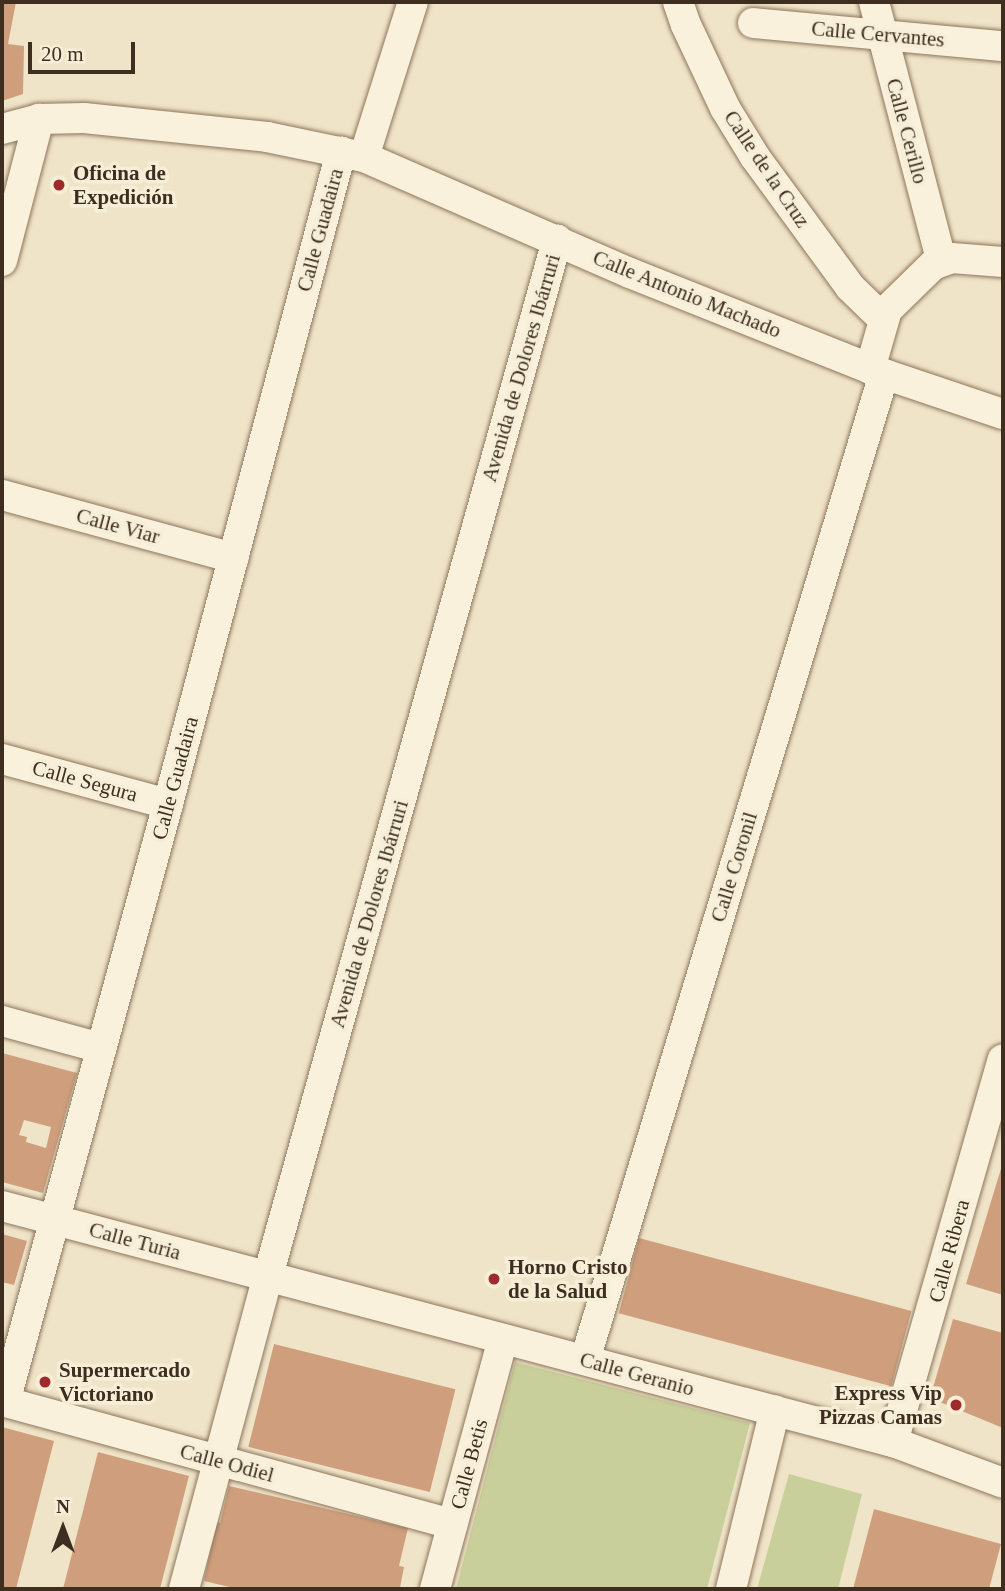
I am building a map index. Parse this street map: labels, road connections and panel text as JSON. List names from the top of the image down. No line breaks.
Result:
{"streets":{"street":["Calle Cervantes","Calle Cerillo","Calle de la Cruz","Calle Guadaira","Calle Antonio Machado","Avenida de Dolores Ibárruri","Calle Viar","Calle Segura","Calle Coronil","Calle Turia","Calle Ribera","Calle Geranio","Calle Odiel","Calle Betis"]},"crossings":[["Calle Cervantes","Calle Cerillo"],["Calle de la Cruz","Calle Coronil"],["Calle Guadaira","Calle Antonio Machado"],["Calle Guadaira","Calle Viar"],["Calle Guadaira","Calle Segura"],["Calle Guadaira","Calle Turia"],["Calle Guadaira","Calle Odiel"],["Calle Antonio Machado","Avenida de Dolores Ibárruri"],["Calle Antonio Machado","Calle Coronil"],["Avenida de Dolores Ibárruri","Calle Turia"],["Avenida de Dolores Ibárruri","Calle Geranio"],["Avenida de Dolores Ibárruri","Calle Odiel"],["Calle Coronil","Calle Geranio"],["Calle Turia","Calle Geranio"],["Calle Ribera","Calle Geranio"],["Calle Geranio","Calle Betis"],["Calle Odiel","Calle Betis"]],"places":["Oficina de Expedición","Horno Cristo de la Salud","Supermercado Victoriano","Express Vip Pizzas Camas"],"scale_bar":"20 m","north":"top"}
